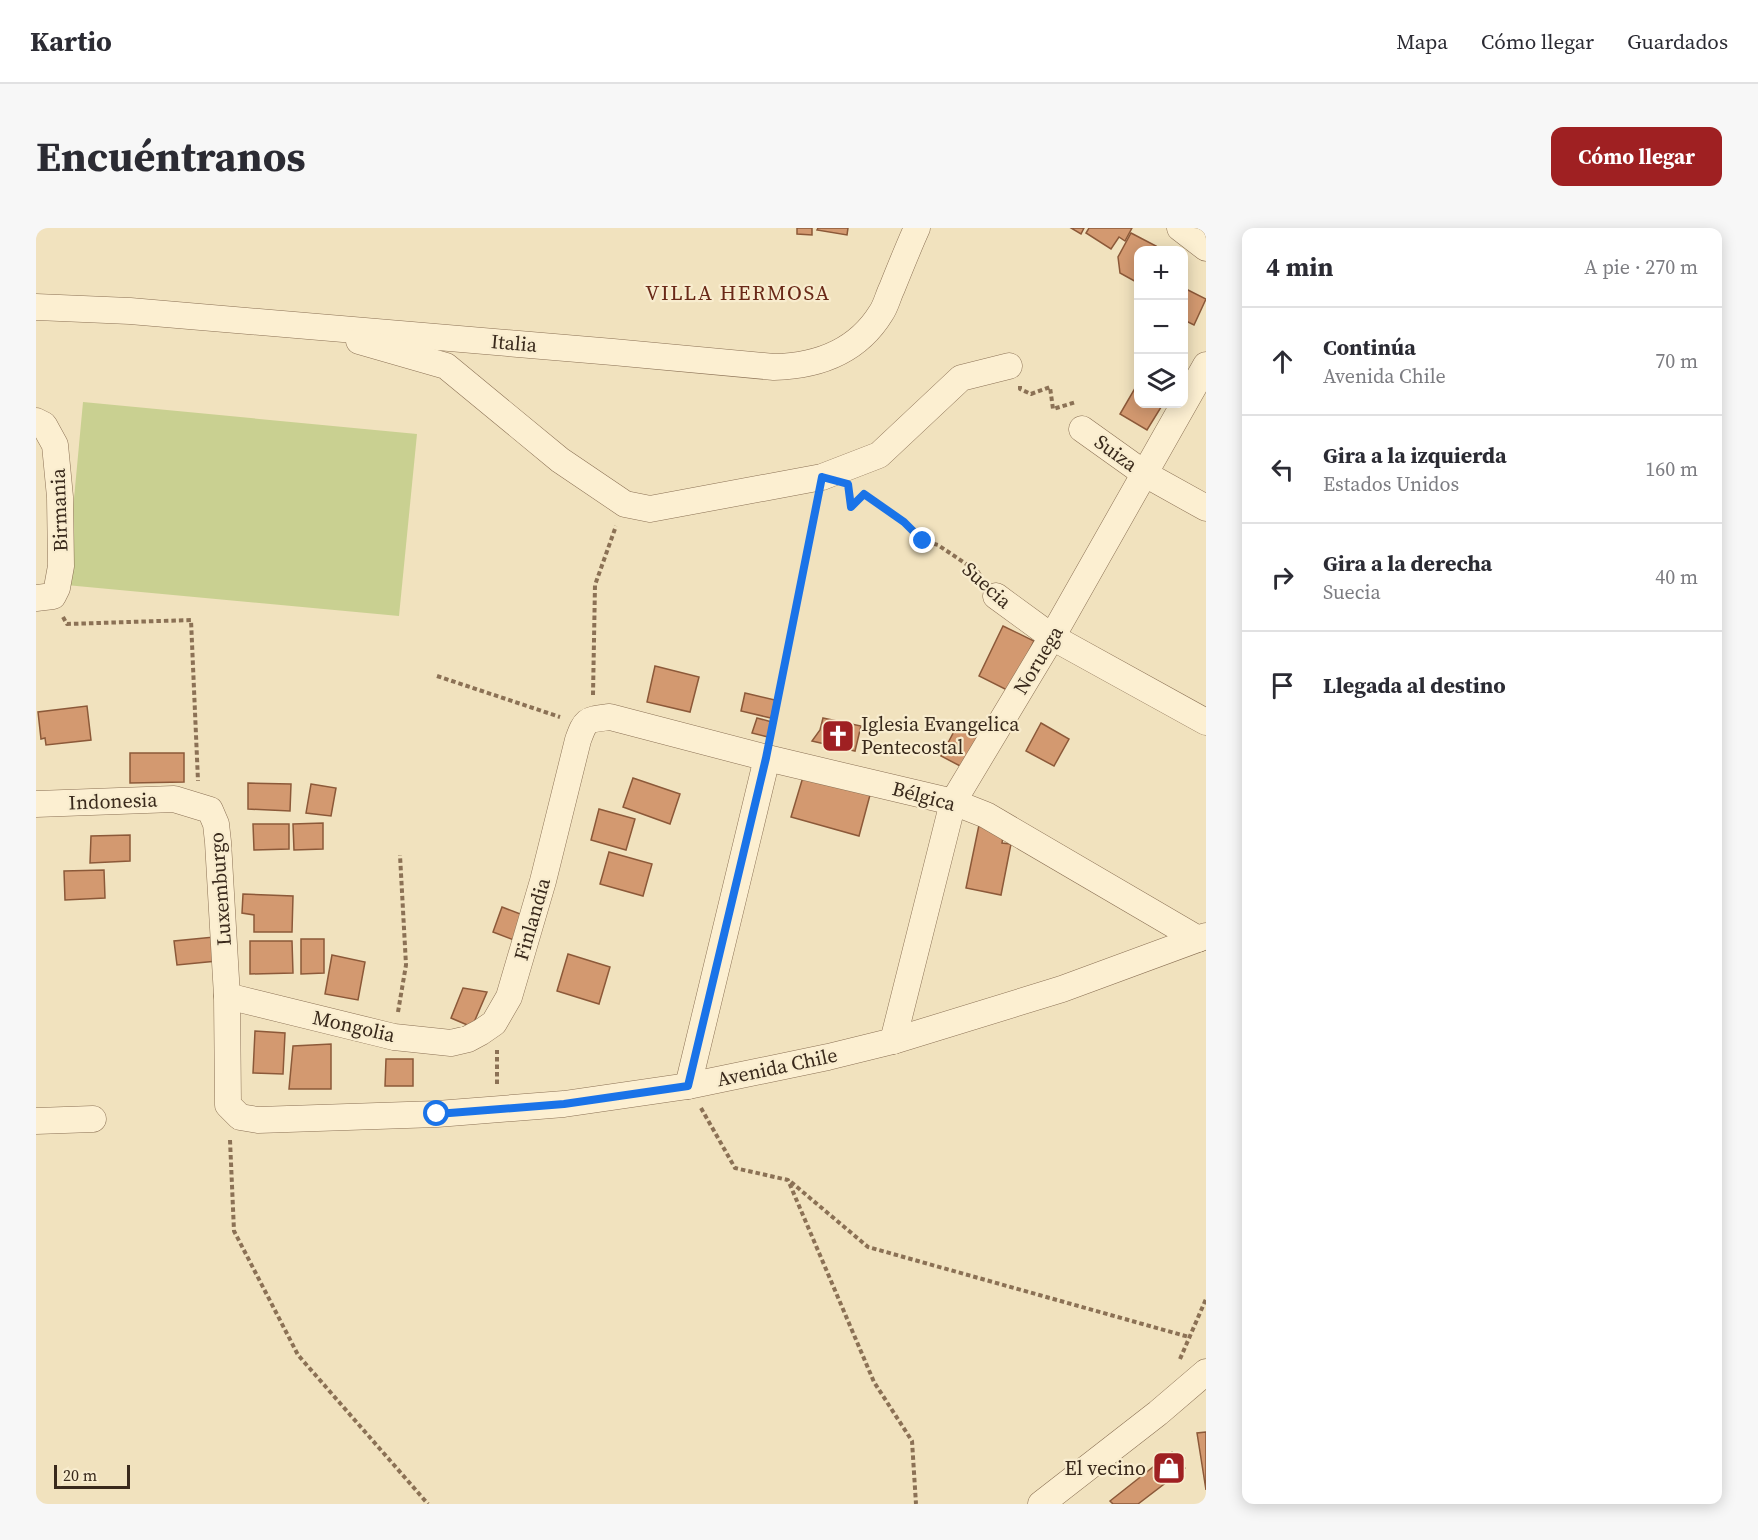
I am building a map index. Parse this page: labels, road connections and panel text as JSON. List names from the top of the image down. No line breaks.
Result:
{"streets":{"street":["Italia","Suiza","Birmania","Suecia","Noruega","Bélgica","Indonesia","Luxemburgo","Finlandia","Mongolia","Avenida Chile"]},"crossings":[["Suiza","Noruega"],["Suecia","Noruega"],["Noruega","Bélgica"],["Noruega","Avenida Chile"],["Bélgica","Finlandia"],["Bélgica","Avenida Chile"],["Indonesia","Luxemburgo"],["Luxemburgo","Mongolia"],["Luxemburgo","Avenida Chile"],["Finlandia","Mongolia"]],"districts":["VILLA HERMOSA"],"places":{"church":["Iglesia Evangelica Pentecostal"],"shop":["El vecino"]},"scale_bar":"20 m","page":{"header":"Kartio","nav":["Mapa","Cómo llegar","Guardados"],"title":"Encuéntranos","buttons":"Cómo llegar","heading":["4 min","A pie · 270 m"],"map_buttons":["+","−"],"list":[["Continúa","Avenida Chile","70 m"],["Gira a la izquierda","Estados Unidos","160 m"],["Gira a la derecha","Suecia","40 m"],"Llegada al destino"],"scale":"20 m"}}
